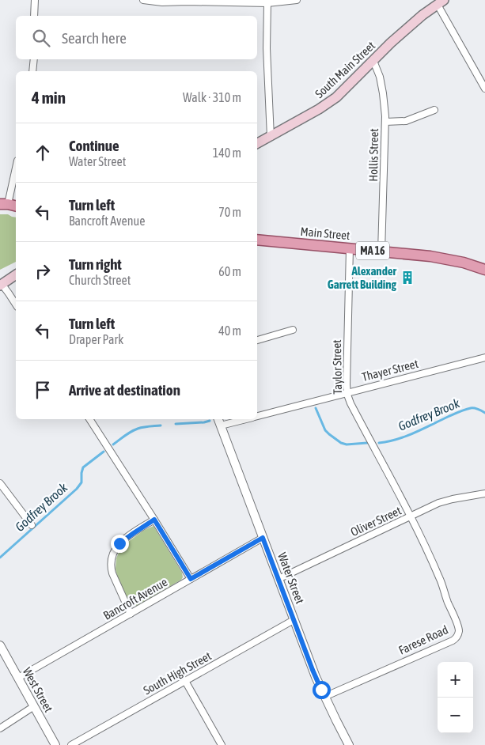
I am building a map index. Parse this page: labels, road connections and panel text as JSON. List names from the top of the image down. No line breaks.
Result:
{"streets":{"main road":["South Main Street","Main Street","MA 16"],"street":["Hollis Street","Taylor Street","Thayer Street","Oliver Street","Water Street","Bancroft Avenue","Farese Road","South High Street","West Street"]},"crossings":[["South Main Street","Hollis Street"],["Hollis Street","Main Street"],["Main Street","Taylor Street"],["Taylor Street","Thayer Street"],["Taylor Street","Oliver Street"],["Taylor Street","Farese Road"],["Thayer Street","Water Street"],["Oliver Street","Water Street"],["Oliver Street","Farese Road"],["Water Street","Bancroft Avenue"],["Water Street","Farese Road"],["Water Street","South High Street"],["Bancroft Avenue","West Street"]],"water":["Godfrey Brook"],"places":{"building":["Alexander Garrett Building"]},"page":{"search":"Search here","heading":["4 min","Walk · 310 m"],"list":[["Continue","Water Street","140 m"],["Turn left","Bancroft Avenue","70 m"],["Turn right","Church Street","60 m"],["Turn left","Draper Park","40 m"],"Arrive at destination"],"map_buttons":["+","−"]}}
